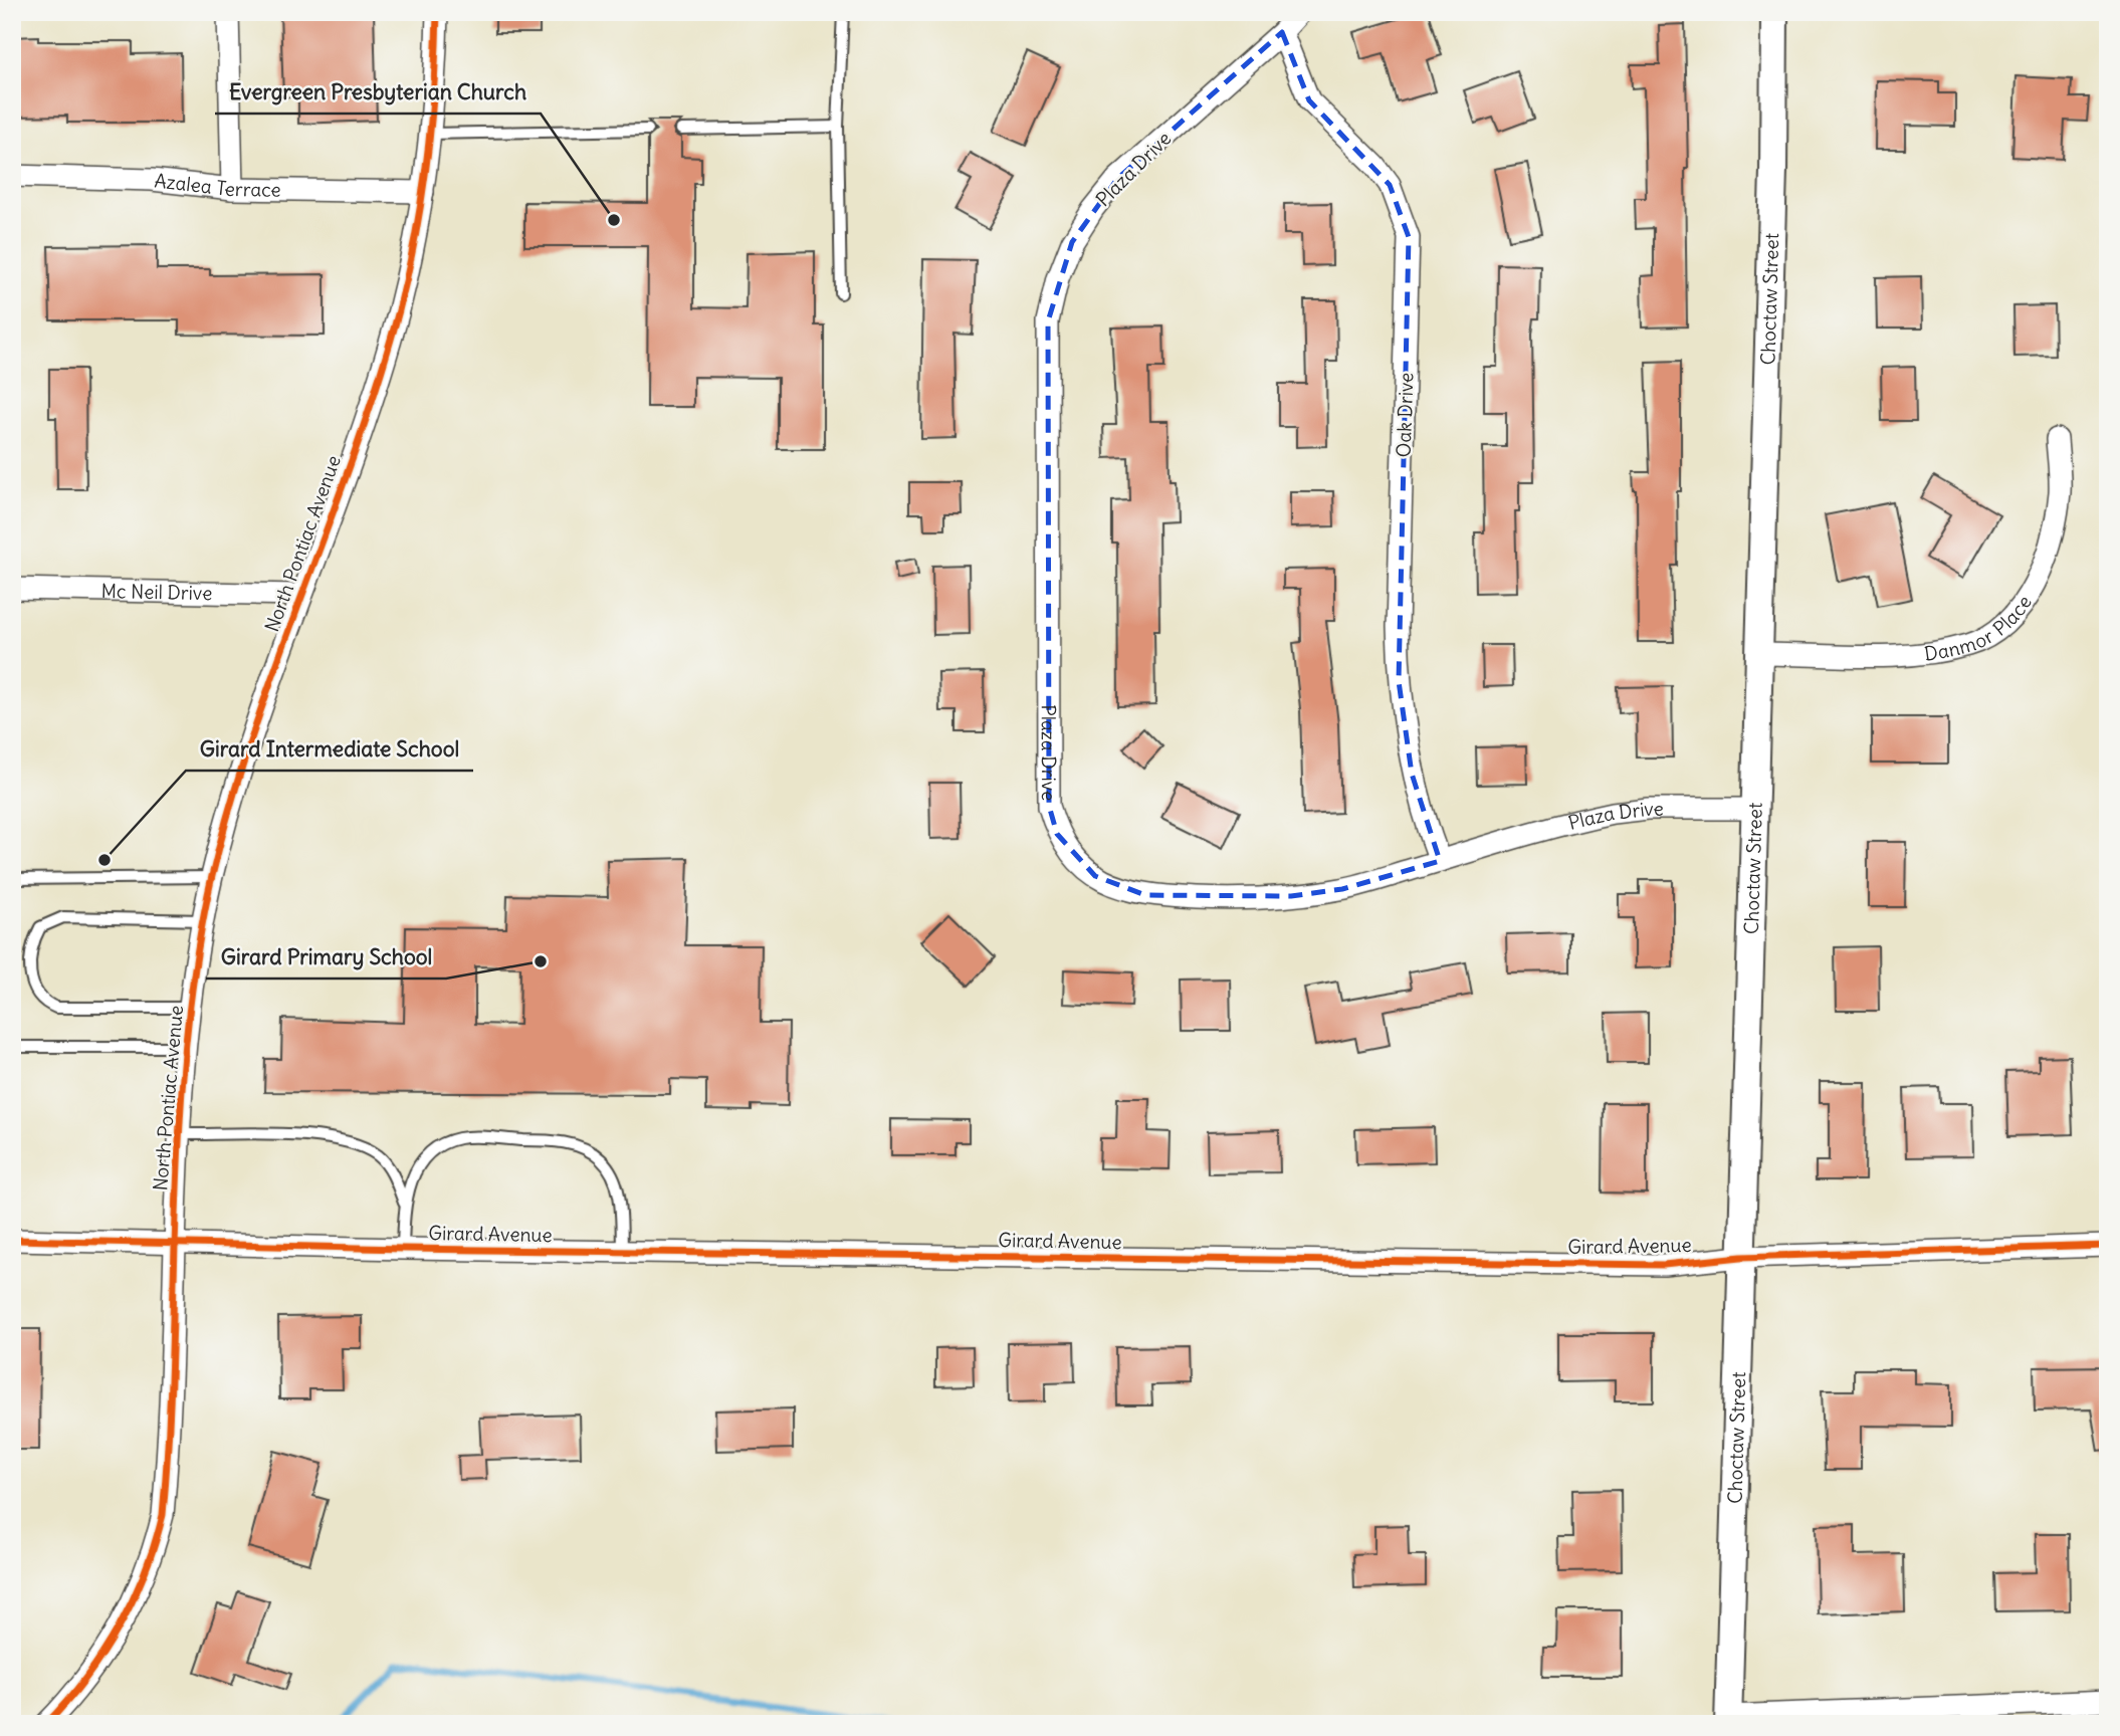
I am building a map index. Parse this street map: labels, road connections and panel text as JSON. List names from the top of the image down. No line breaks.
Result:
{"streets":{"street":["Plaza Drive","Azalea Terrace","Choctaw Street","Oak Drive","North Pontiac Avenue","Mc Neil Drive","Danmor Place","Girard Avenue"]},"crossings":[["Plaza Drive","Choctaw Street"],["Plaza Drive","Oak Drive"],["Azalea Terrace","North Pontiac Avenue"],["Choctaw Street","Danmor Place"],["Choctaw Street","Girard Avenue"],["North Pontiac Avenue","Mc Neil Drive"],["North Pontiac Avenue","Girard Avenue"]],"places":["Evergreen Presbyterian Church","Girard Intermediate School","Girard Primary School"]}
